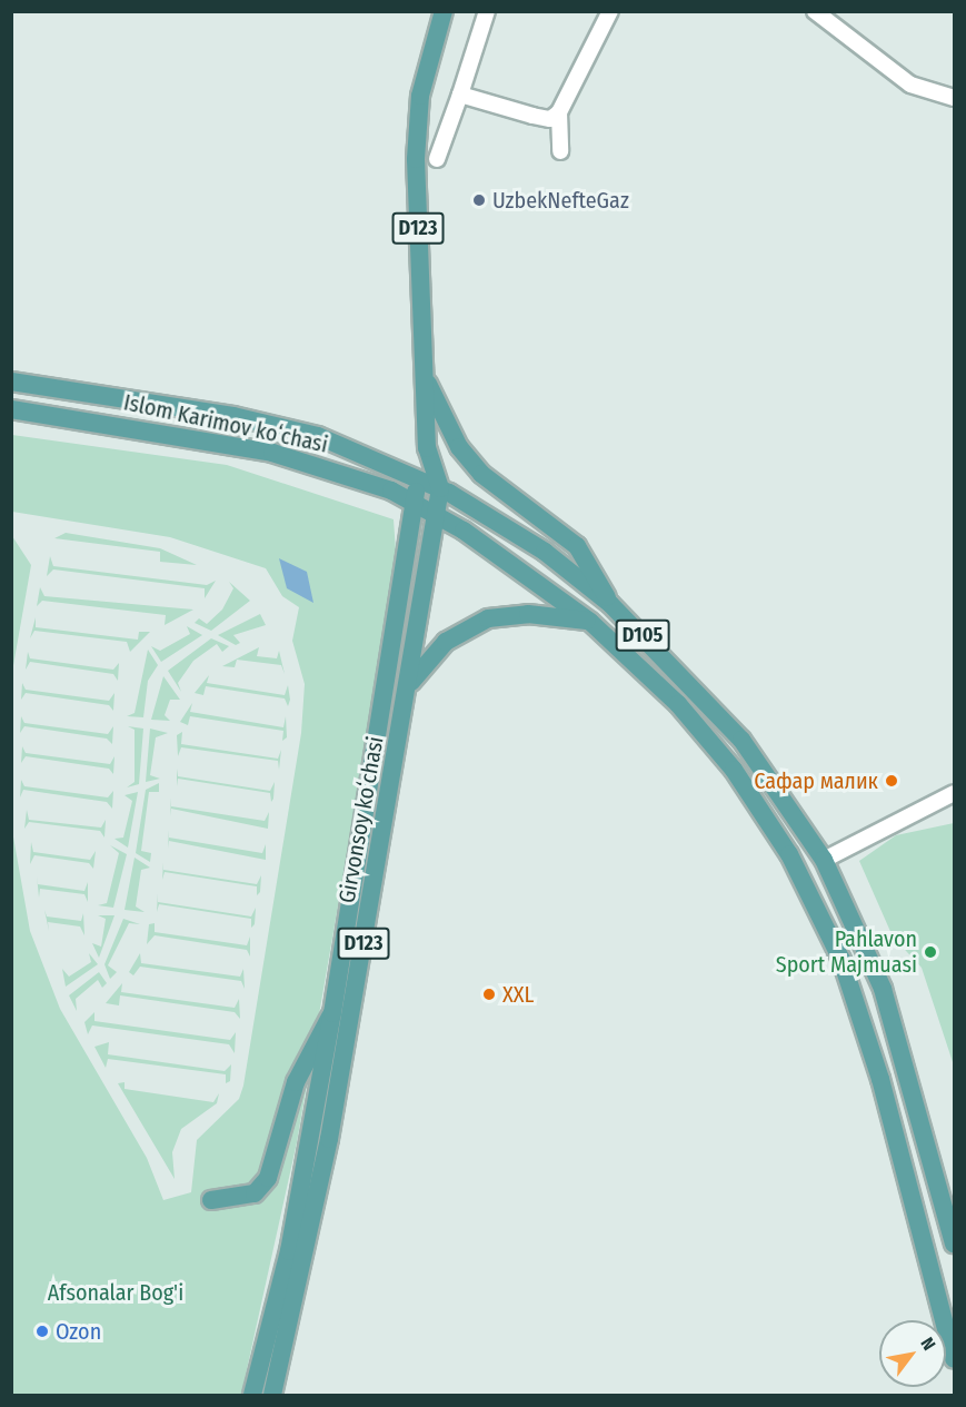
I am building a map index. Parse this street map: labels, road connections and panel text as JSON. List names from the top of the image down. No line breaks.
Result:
{"streets":{"main road":["D123","Islom Karimov koʻchasi","D105","Girvonsoy koʻchasi"]},"crossings":[["D123","Islom Karimov koʻchasi"],["D123","Girvonsoy koʻchasi"],["Islom Karimov koʻchasi","Girvonsoy koʻchasi"]],"parks":["Afsonalar Bog'i"],"places":["UzbekNefteGaz","Сафар малик","Pahlavon Sport Majmuasi","XXL","Ozon"],"north":"top right"}
